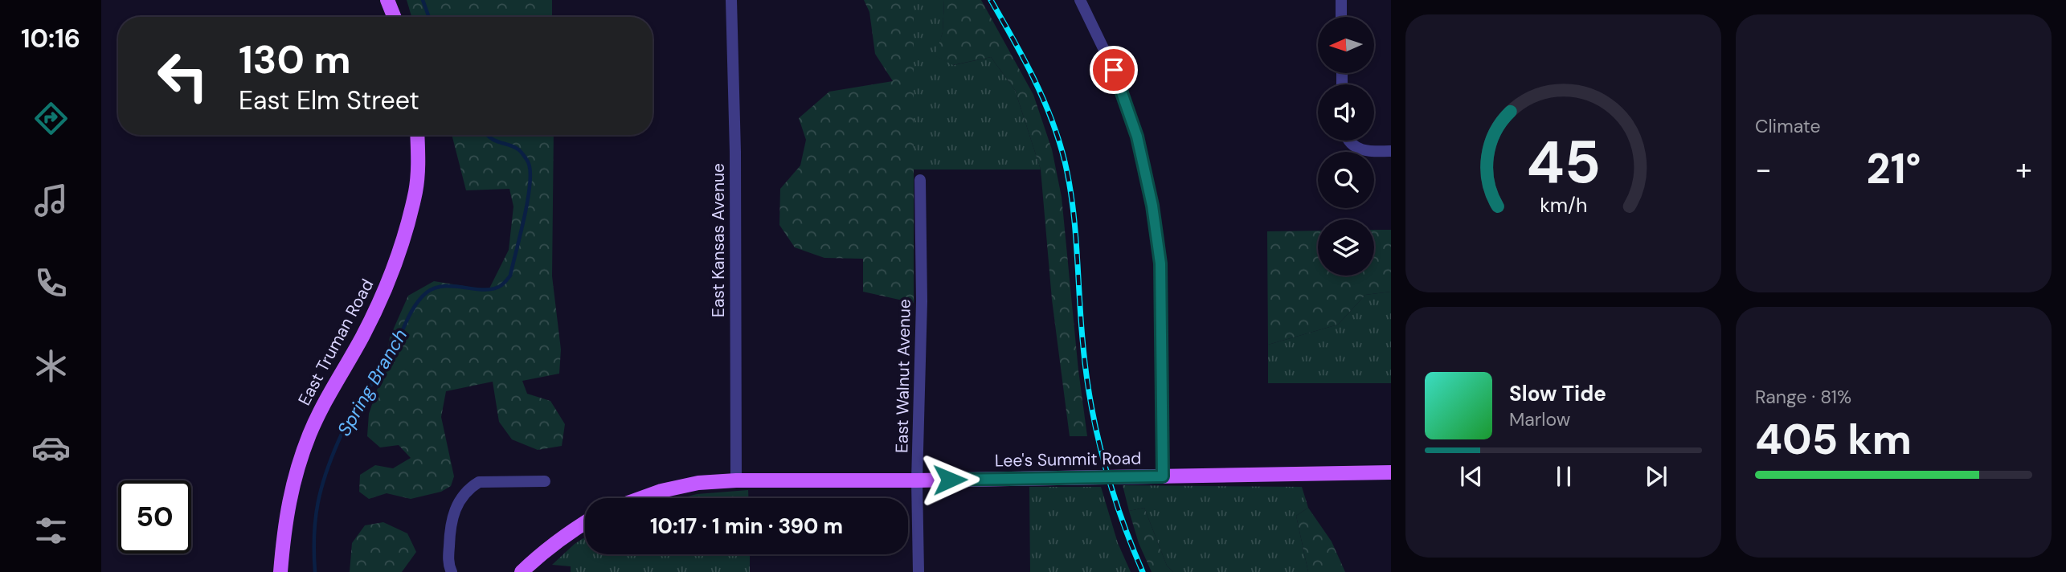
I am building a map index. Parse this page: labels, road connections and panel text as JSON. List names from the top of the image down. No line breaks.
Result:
{"streets":{"main road":["East Truman Road","Lee's Summit Road"],"street":["East Kansas Avenue","East Walnut Avenue"]},"crossings":[["East Kansas Avenue","Lee's Summit Road"],["East Walnut Avenue","Lee's Summit Road"]],"water":["Spring Branch"],"north":"left","page":{"tabs":"10:16","tile":["Climate",["Range · 81%","405 km"]],"turn":["130 m","East Elm Street"],"heat":["−","21°","+"],"song":["Slow Tide","Marlow"],"limit":"50","trip":"10:17 · 1 min · 390 m","gauge":["45","km/h"]}}
